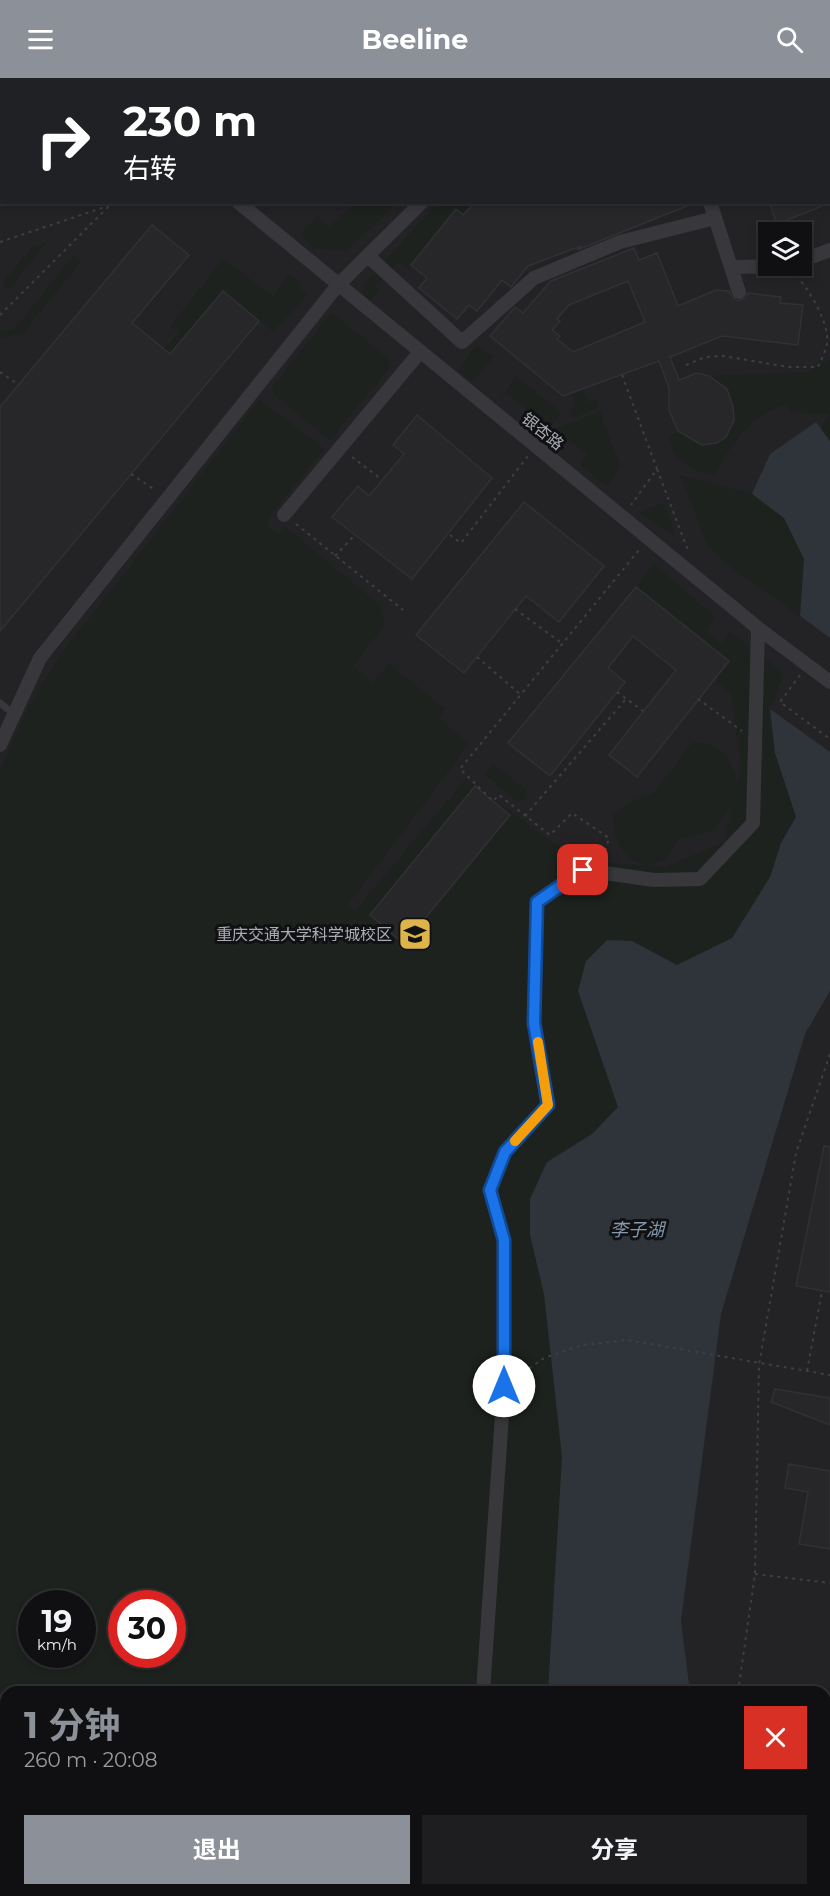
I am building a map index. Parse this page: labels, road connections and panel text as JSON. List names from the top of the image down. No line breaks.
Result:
{"streets":{"street":["银杏路"]},"water":["李子湖"],"places":{"school or university":["重庆交通大学科学城校区"]},"page":{"header":"Beeline","turn":["230 m","右转"],"speed":"19 km/h","limit":"30","heading":["1 分钟","260 m · 20:08"],"buttons":["退出","分享"]}}
